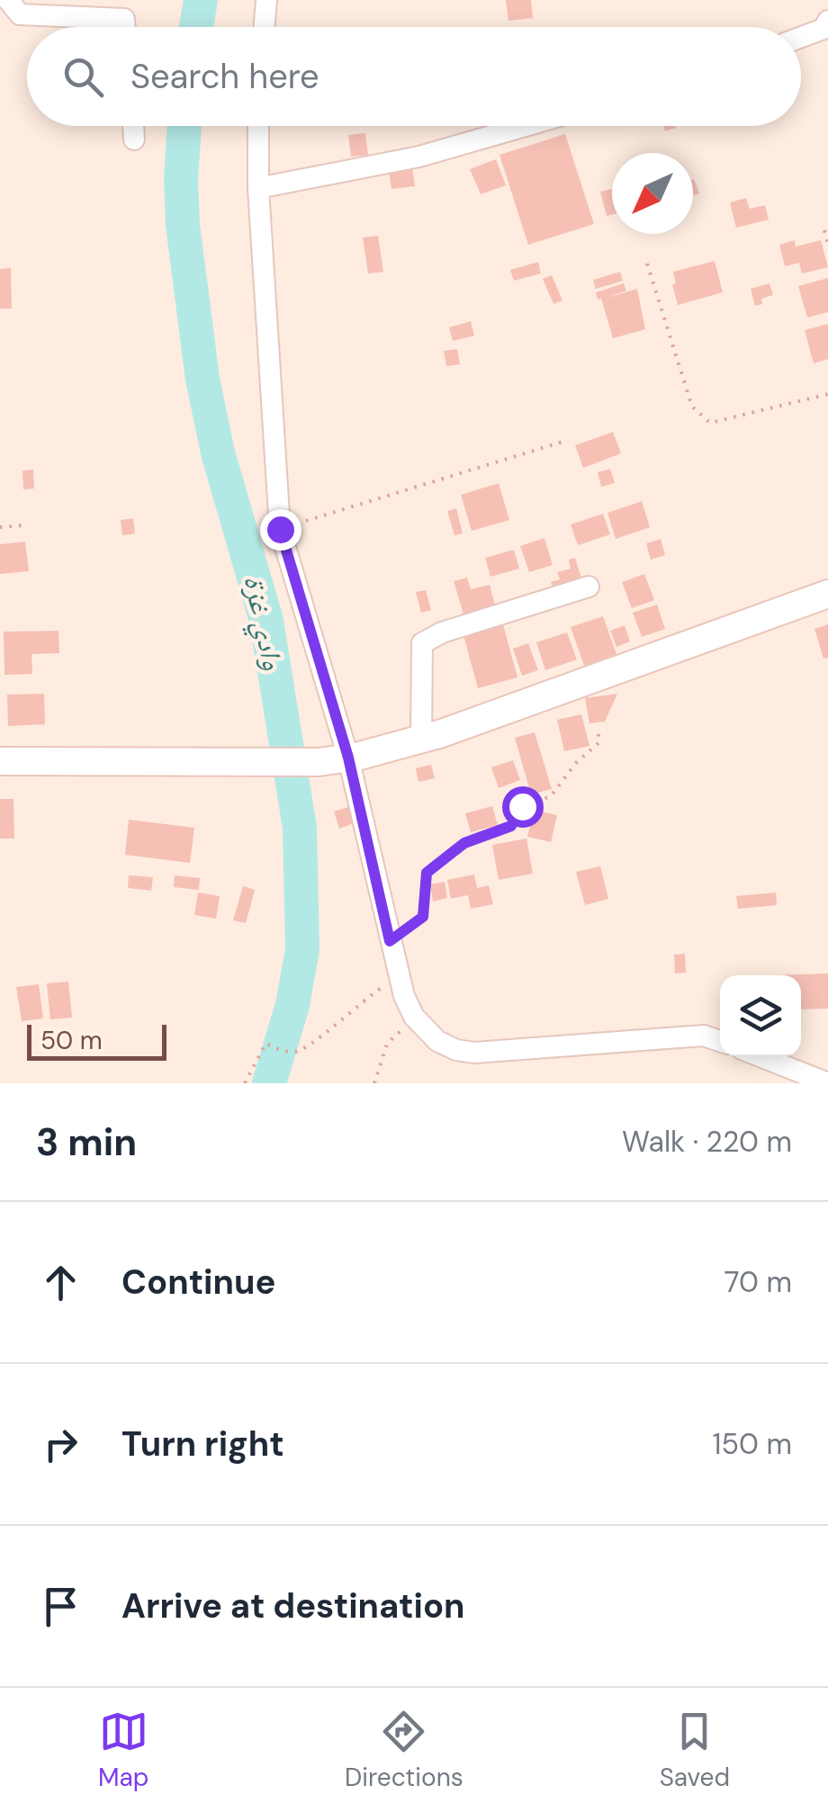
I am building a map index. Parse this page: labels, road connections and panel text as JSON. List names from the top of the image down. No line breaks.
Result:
{"water":["وادي غزة"],"scale_bar":"50 m","north":"bottom left","page":{"search":"Search here","scale":"50 m","heading":["3 min","Walk · 220 m"],"list":[["Continue","70 m"],["Turn right","150 m"],"Arrive at destination"],"nav":["Map","Directions","Saved"]}}
